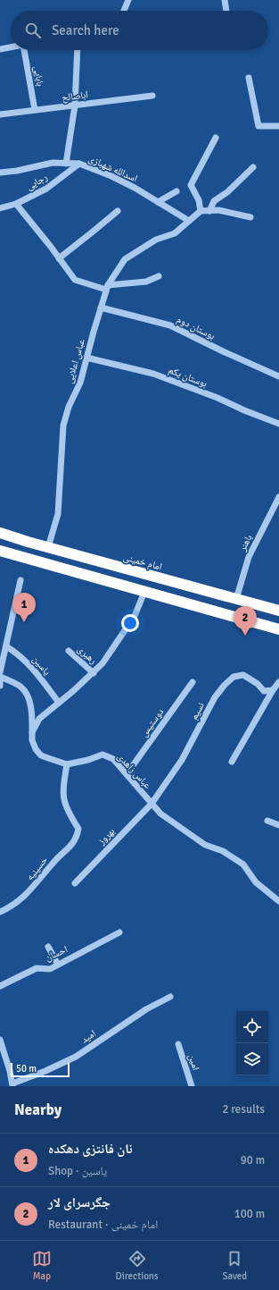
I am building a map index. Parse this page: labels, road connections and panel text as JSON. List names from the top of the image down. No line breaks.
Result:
{"streets":{"highway":["امام خمینی"],"street":["بابایی","اباصالح","اسدالله شهبازی","رجایی","بوستان دوم","عباس اعلایی","بوستان یکم","باهنر","رهبری","یاسین","نسیم","دوستیس","عباس زاهدی","بهروز","حسینیه","احسان","امید","امین"]},"crossings":[["بابایی","اباصالح"],["اسدالله شهبازی","رجایی"],["اسدالله شهبازی","عباس اعلایی"],["بوستان دوم","عباس اعلایی"],["عباس اعلایی","بوستان یکم"],["عباس اعلایی","امام خمینی"],["باهنر","امام خمینی"],["نسیم","عباس زاهدی"],["نسیم","بهروز"],["دوستیس","عباس زاهدی"],["عباس زاهدی","بهروز"],["عباس زاهدی","حسینیه"]],"scale_bar":"50 m","page":{"search":"Search here","pins":["1","2"],"scale":"50 m","heading":["Nearby","2 results"],"list":[{"mark":"1","name":"نان فانتزی دهکده","note":"Shop · یاسین","value":"90 m"},{"mark":"2","name":"جگرسرای لار","note":"Restaurant · امام خمینی","value":"100 m"}],"nav":["Map","Directions","Saved"]}}
